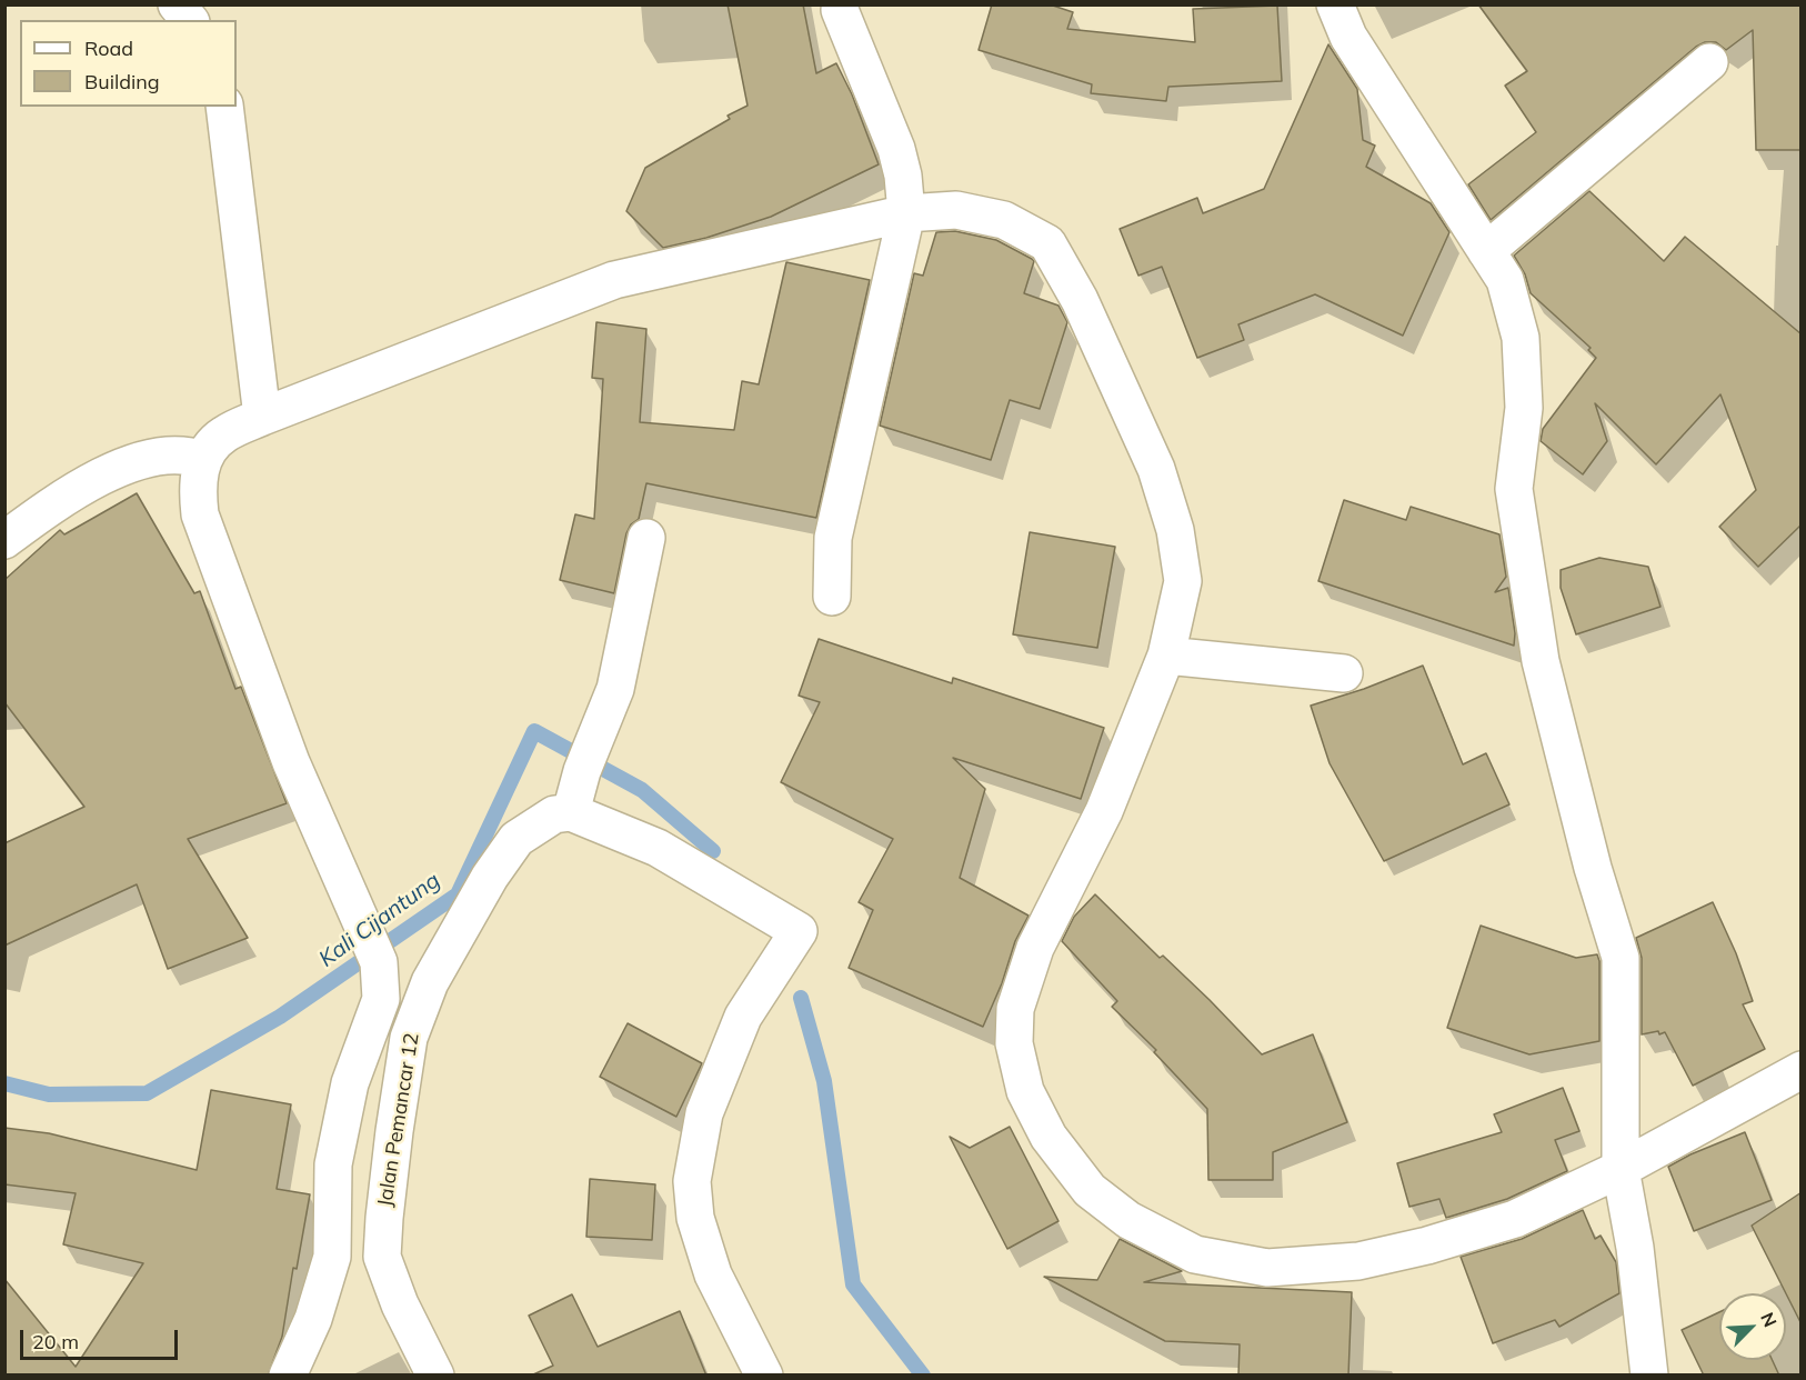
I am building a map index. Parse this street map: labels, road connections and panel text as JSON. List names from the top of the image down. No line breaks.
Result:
{"streets":{"street":["Jalan Pemancar 12"]},"water":["Kali Cijantung"],"legend":["Road","Building"],"scale_bar":"20 m","north":"top right"}
